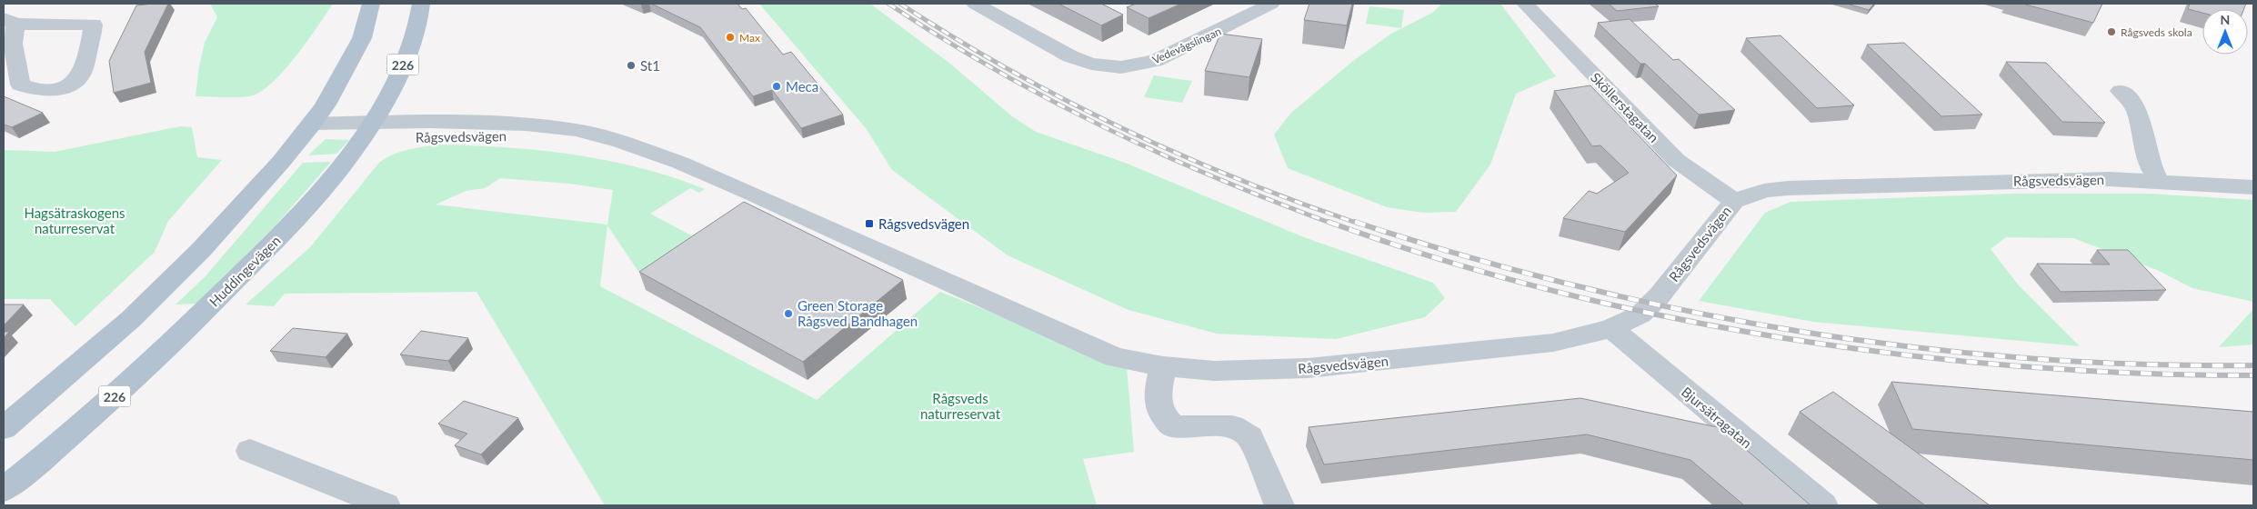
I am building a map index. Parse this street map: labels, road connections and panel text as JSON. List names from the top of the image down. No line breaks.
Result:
{"streets":{"main road":["226","Huddingevägen"],"street":["Vedevågslingan","Sköllerstagatan","Rågsvedsvägen","Bjursätragatan"]},"crossings":[["Sköllerstagatan","Rågsvedsvägen"],["Rågsvedsvägen","Huddingevägen"],["Rågsvedsvägen","Bjursätragatan"]],"parks":["Hagsätraskogens naturreservat","Rågsveds naturreservat"],"places":{"other":["Rågsveds skola","Max","St1","Meca","Green Storage Rågsved Bandhagen"],"transit":["Rågsvedsvägen"]},"north":"top"}
